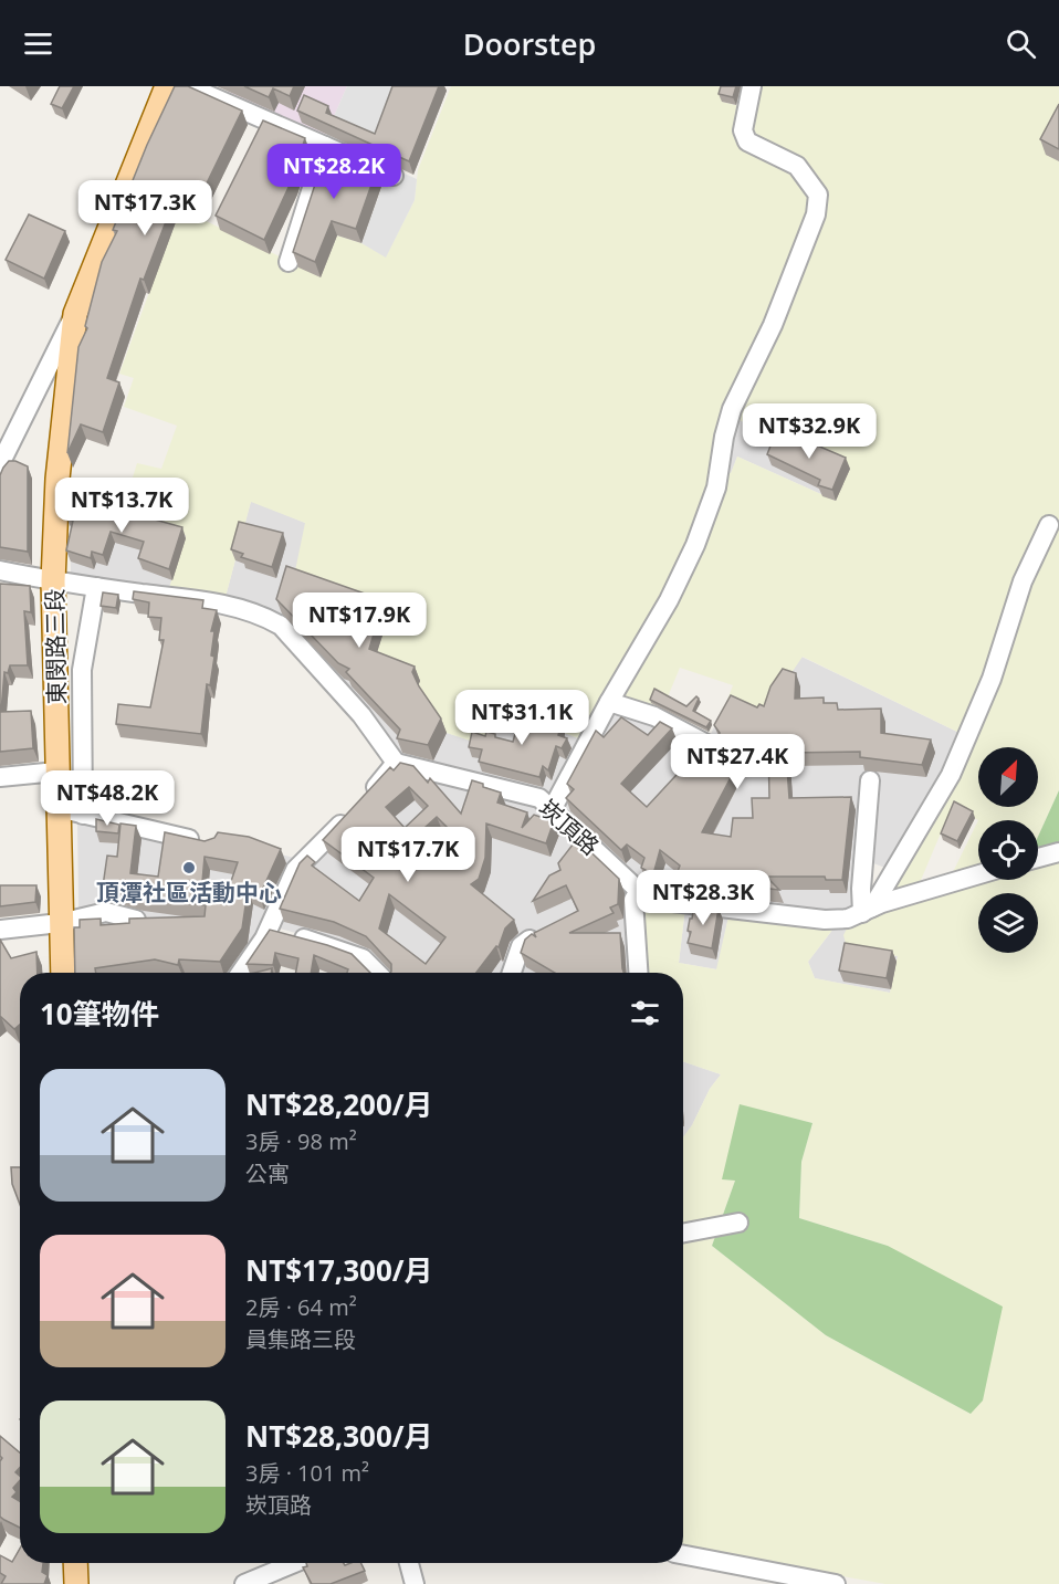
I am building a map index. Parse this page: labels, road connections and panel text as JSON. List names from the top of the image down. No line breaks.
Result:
{"streets":{"main road":["東閔路三段"],"street":["崁頂路"]},"places":["頂潭社區活動中心"],"north":"top right","page":{"header":"Doorstep","price":["NT$28.2K","NT$17.3K","NT$32.9K","NT$13.7K","NT$17.9K","NT$31.1K","NT$27.4K","NT$48.2K","NT$17.7K","NT$28.3K"],"heading":"10筆物件","list":[{"name":"NT$28,200/月","note":"3房 · 98 m² · 公寓"},{"name":"NT$17,300/月","note":"2房 · 64 m² · 員集路三段"},{"name":"NT$28,300/月","note":"3房 · 101 m² · 崁頂路"}]}}
